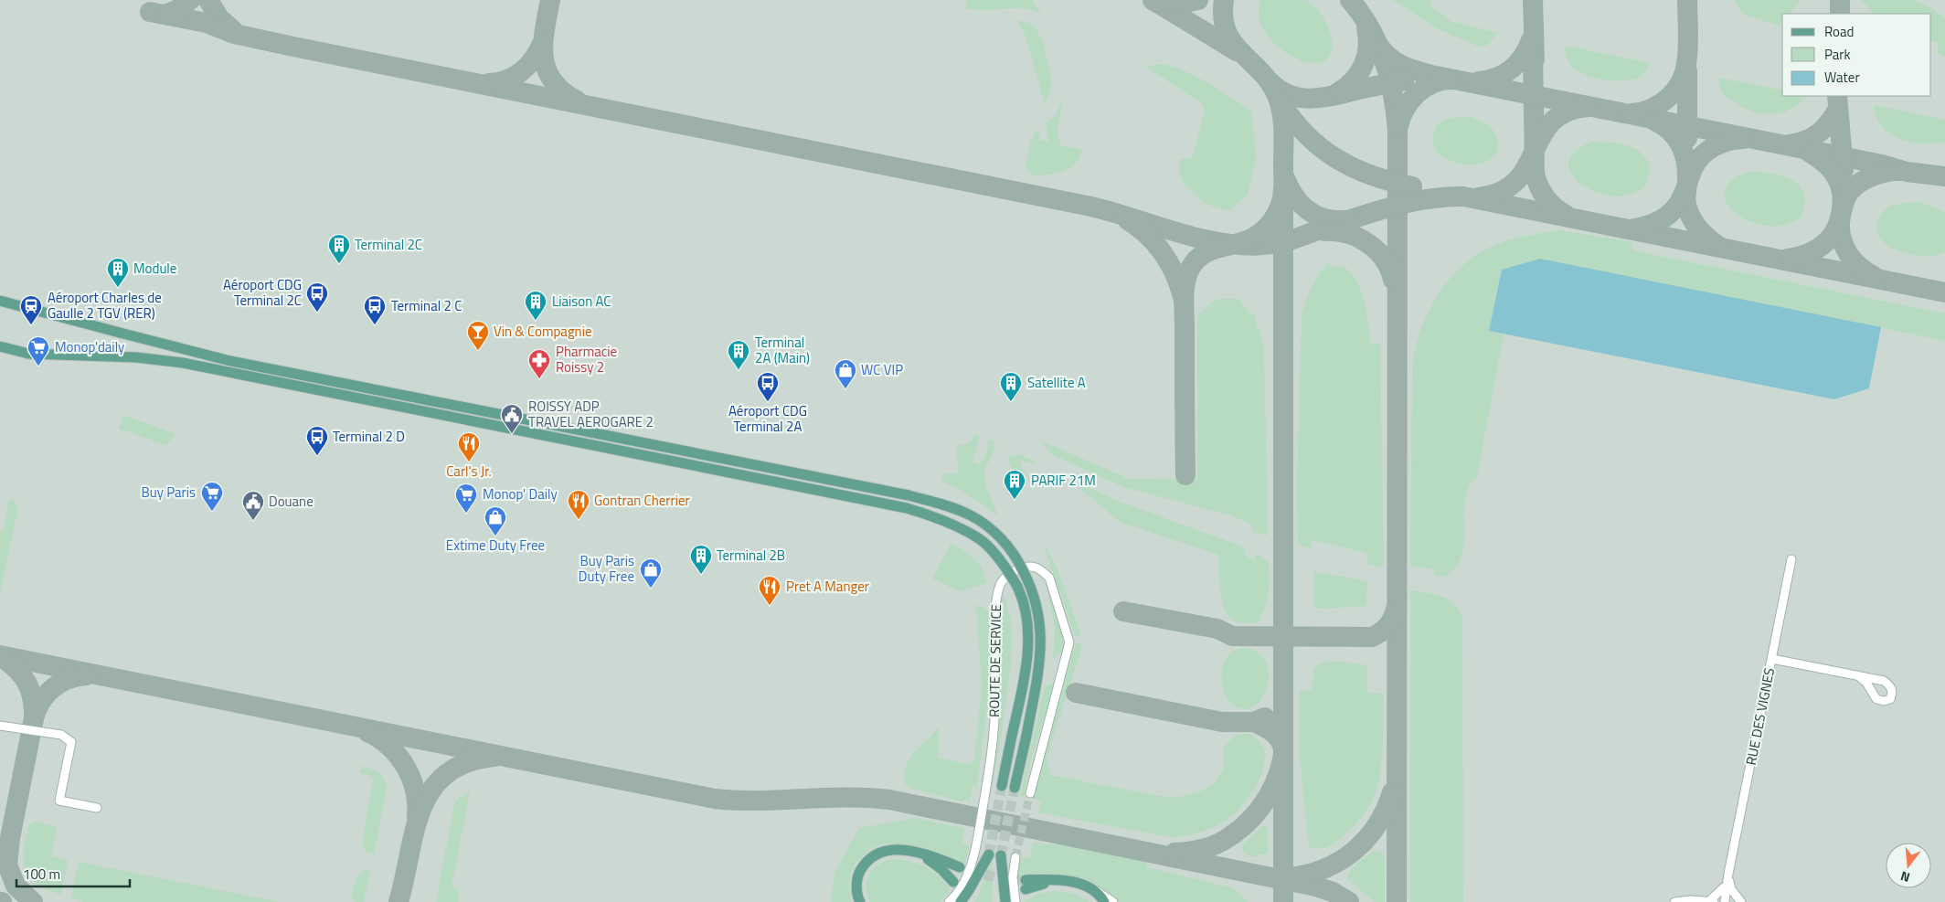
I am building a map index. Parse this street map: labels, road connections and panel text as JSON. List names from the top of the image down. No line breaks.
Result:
{"streets":{"street":["ROUTE DE SERVICE","RUE DES VIGNES"]},"places":{"building":["Terminal 2C","Module","Liaison AC","Terminal 2A (Main)","Satellite A","PARIF 21M","Terminal 2B"],"bus stop":["Aéroport CDG Terminal 2C","Terminal 2 C","Aéroport CDG Terminal 2A","Terminal 2 D"],"station":["Aéroport Charles de Gaulle 2 TGV (RER)"],"bar":["Vin & Compagnie"],"supermarket":["Monop'daily","Buy Paris","Monop' Daily"],"pharmacy":["Pharmacie Roissy 2"],"shop":["WC VIP","Extime Duty Free","Buy Paris Duty Free"],"public building":["ROISSY ADP TRAVEL AEROGARE 2","Douane"],"restaurant":["Carl's Jr.","Gontran Cherrier","Pret A Manger"]},"legend":["Road","Park","Water"],"scale_bar":"100 m","north":"bottom"}
